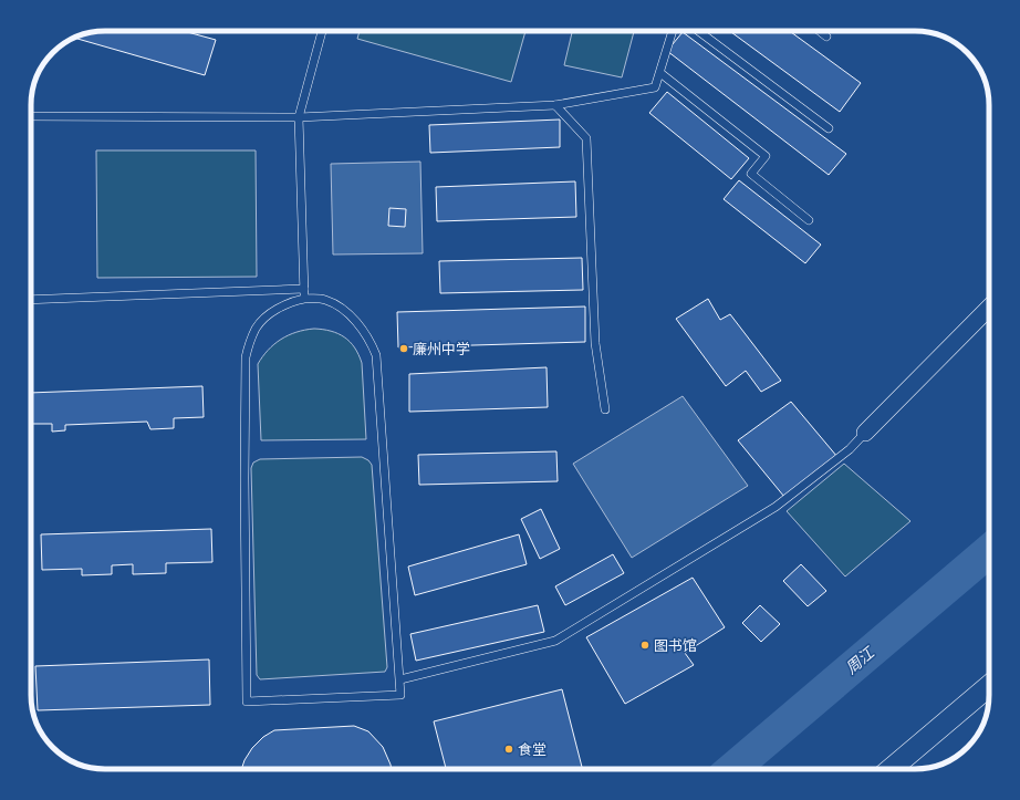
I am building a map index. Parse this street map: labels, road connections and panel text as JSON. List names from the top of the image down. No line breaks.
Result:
{"water":["周江"],"places":["廉州中学","图书馆","食堂"]}
